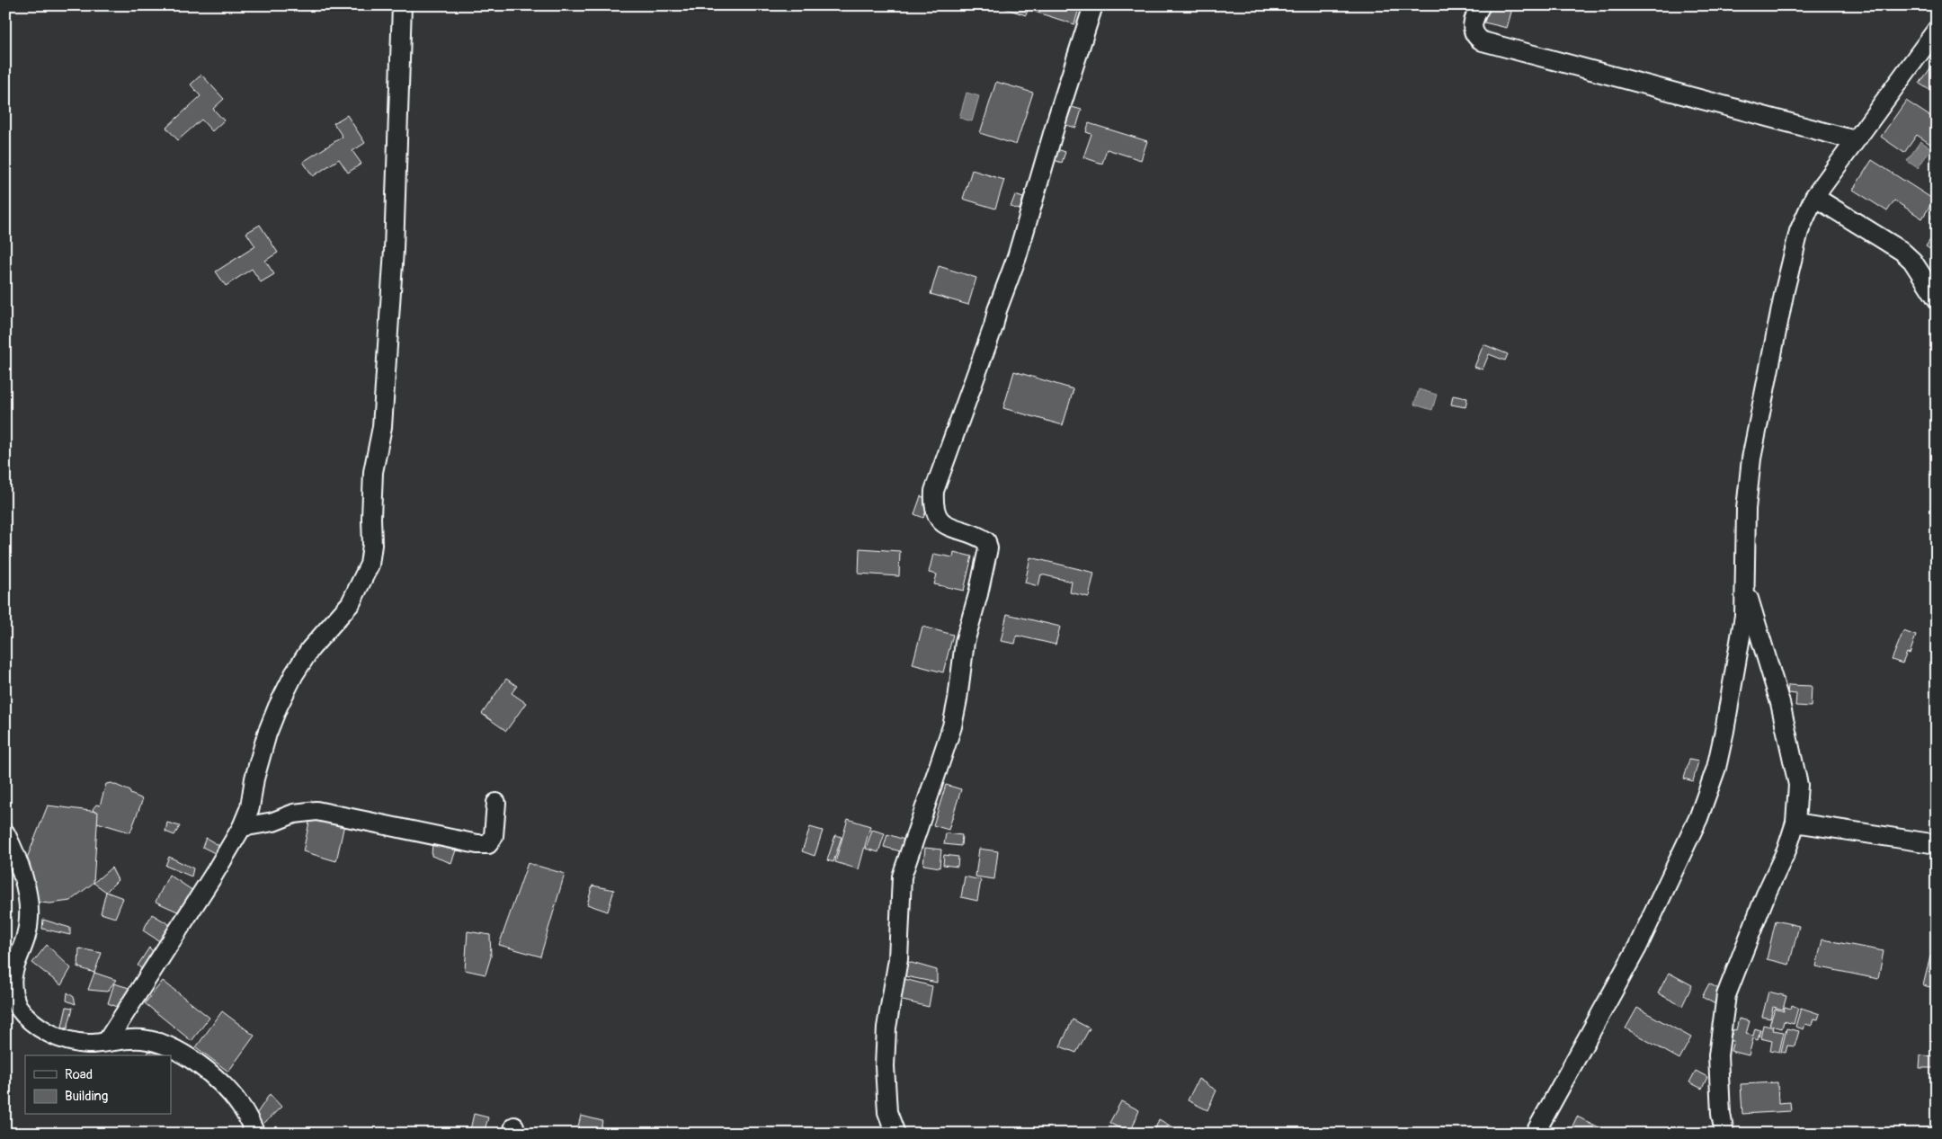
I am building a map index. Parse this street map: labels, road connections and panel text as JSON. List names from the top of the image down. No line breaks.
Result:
{"legend":["Road","Building"]}
